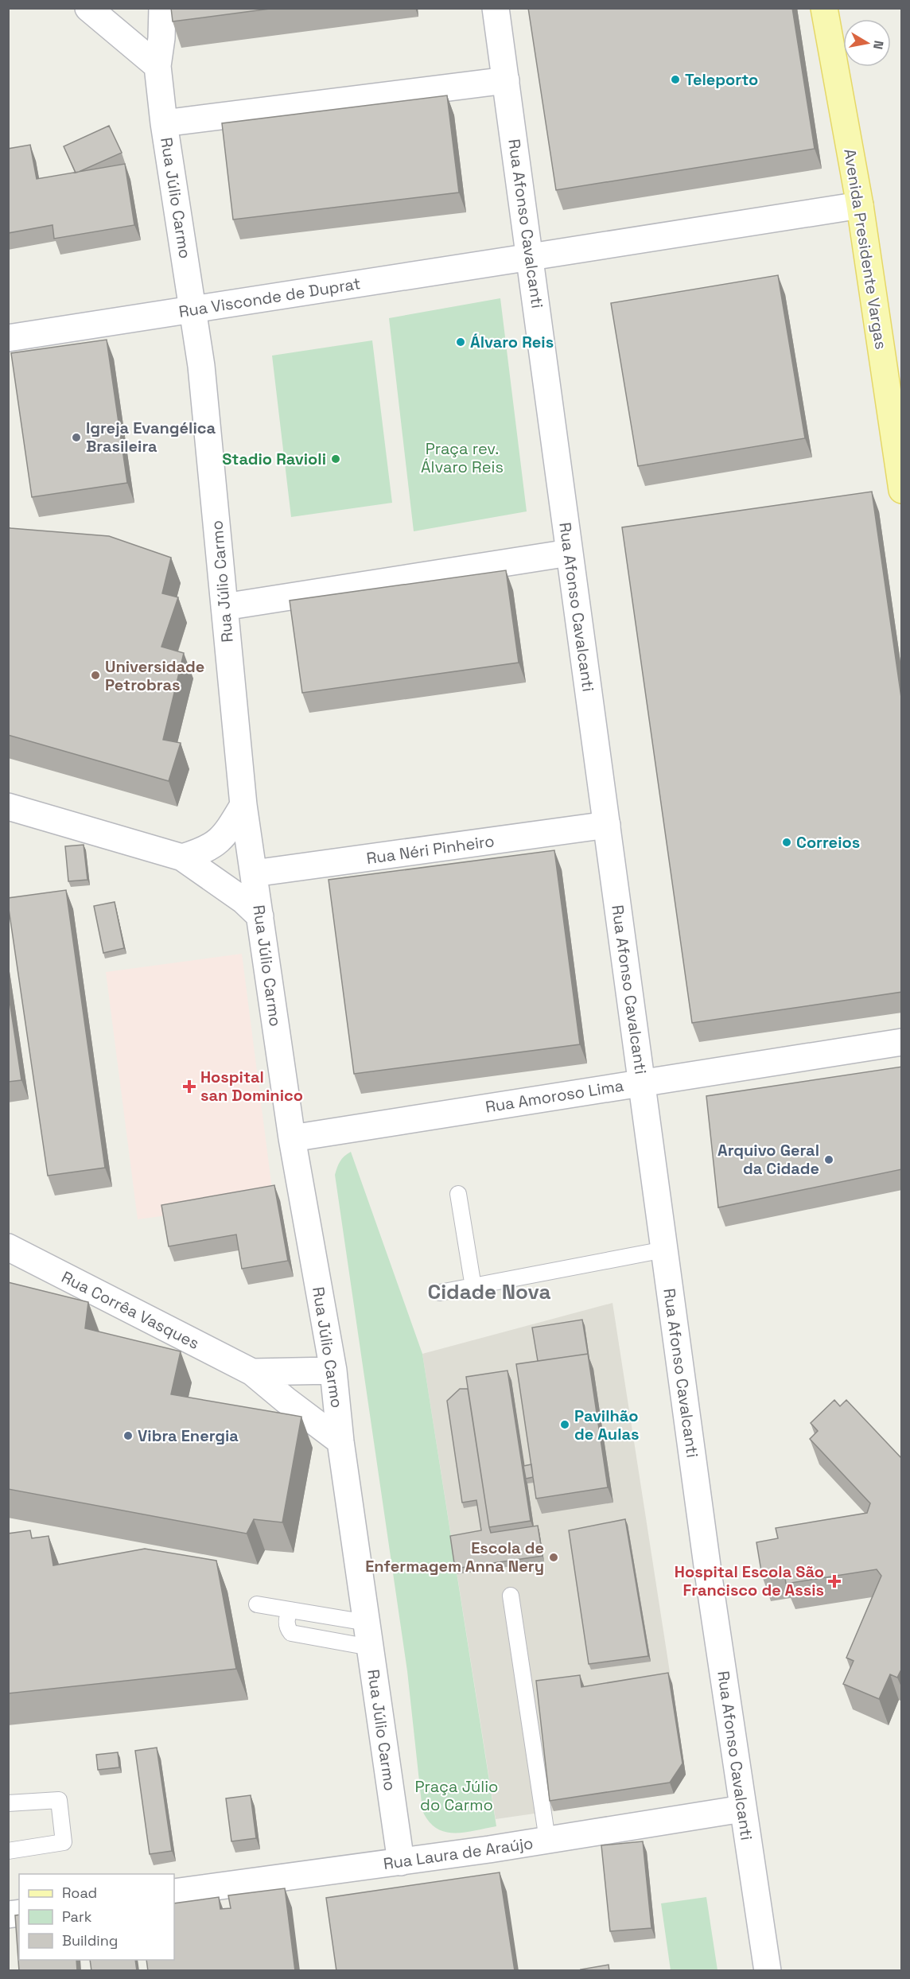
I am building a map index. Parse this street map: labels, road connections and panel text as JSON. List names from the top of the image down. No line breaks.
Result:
{"streets":{"main road":["Avenida Presidente Vargas"],"street":["Rua Júlio Carmo","Rua Afonso Cavalcanti","Rua Visconde de Duprat","Rua Néri Pinheiro","Rua Amoroso Lima","Rua Corrêa Vasques","Rua Laura de Araújo"]},"crossings":[["Rua Júlio Carmo","Rua Visconde de Duprat"],["Rua Júlio Carmo","Rua Néri Pinheiro"],["Rua Júlio Carmo","Rua Amoroso Lima"],["Rua Júlio Carmo","Rua Corrêa Vasques"],["Rua Júlio Carmo","Rua Laura de Araújo"],["Rua Afonso Cavalcanti","Rua Visconde de Duprat"],["Rua Afonso Cavalcanti","Rua Néri Pinheiro"],["Rua Afonso Cavalcanti","Rua Amoroso Lima"],["Rua Afonso Cavalcanti","Rua Laura de Araújo"],["Avenida Presidente Vargas","Rua Visconde de Duprat"]],"districts":["Cidade Nova"],"parks":["Praça rev. Álvaro Reis","Praça Júlio do Carmo"],"places":{"other":["Teleporto","Álvaro Reis","Igreja Evangélica Brasileira","Stadio Ravioli","Universidade Petrobras","Correios","Arquivo Geral da Cidade","Pavilhão de Aulas","Vibra Energia","Escola de Enfermagem Anna Nery"],"health":["Hospital san Dominico","Hospital Escola São Francisco de Assis"]},"legend":["Road","Park","Building"],"north":"right"}
